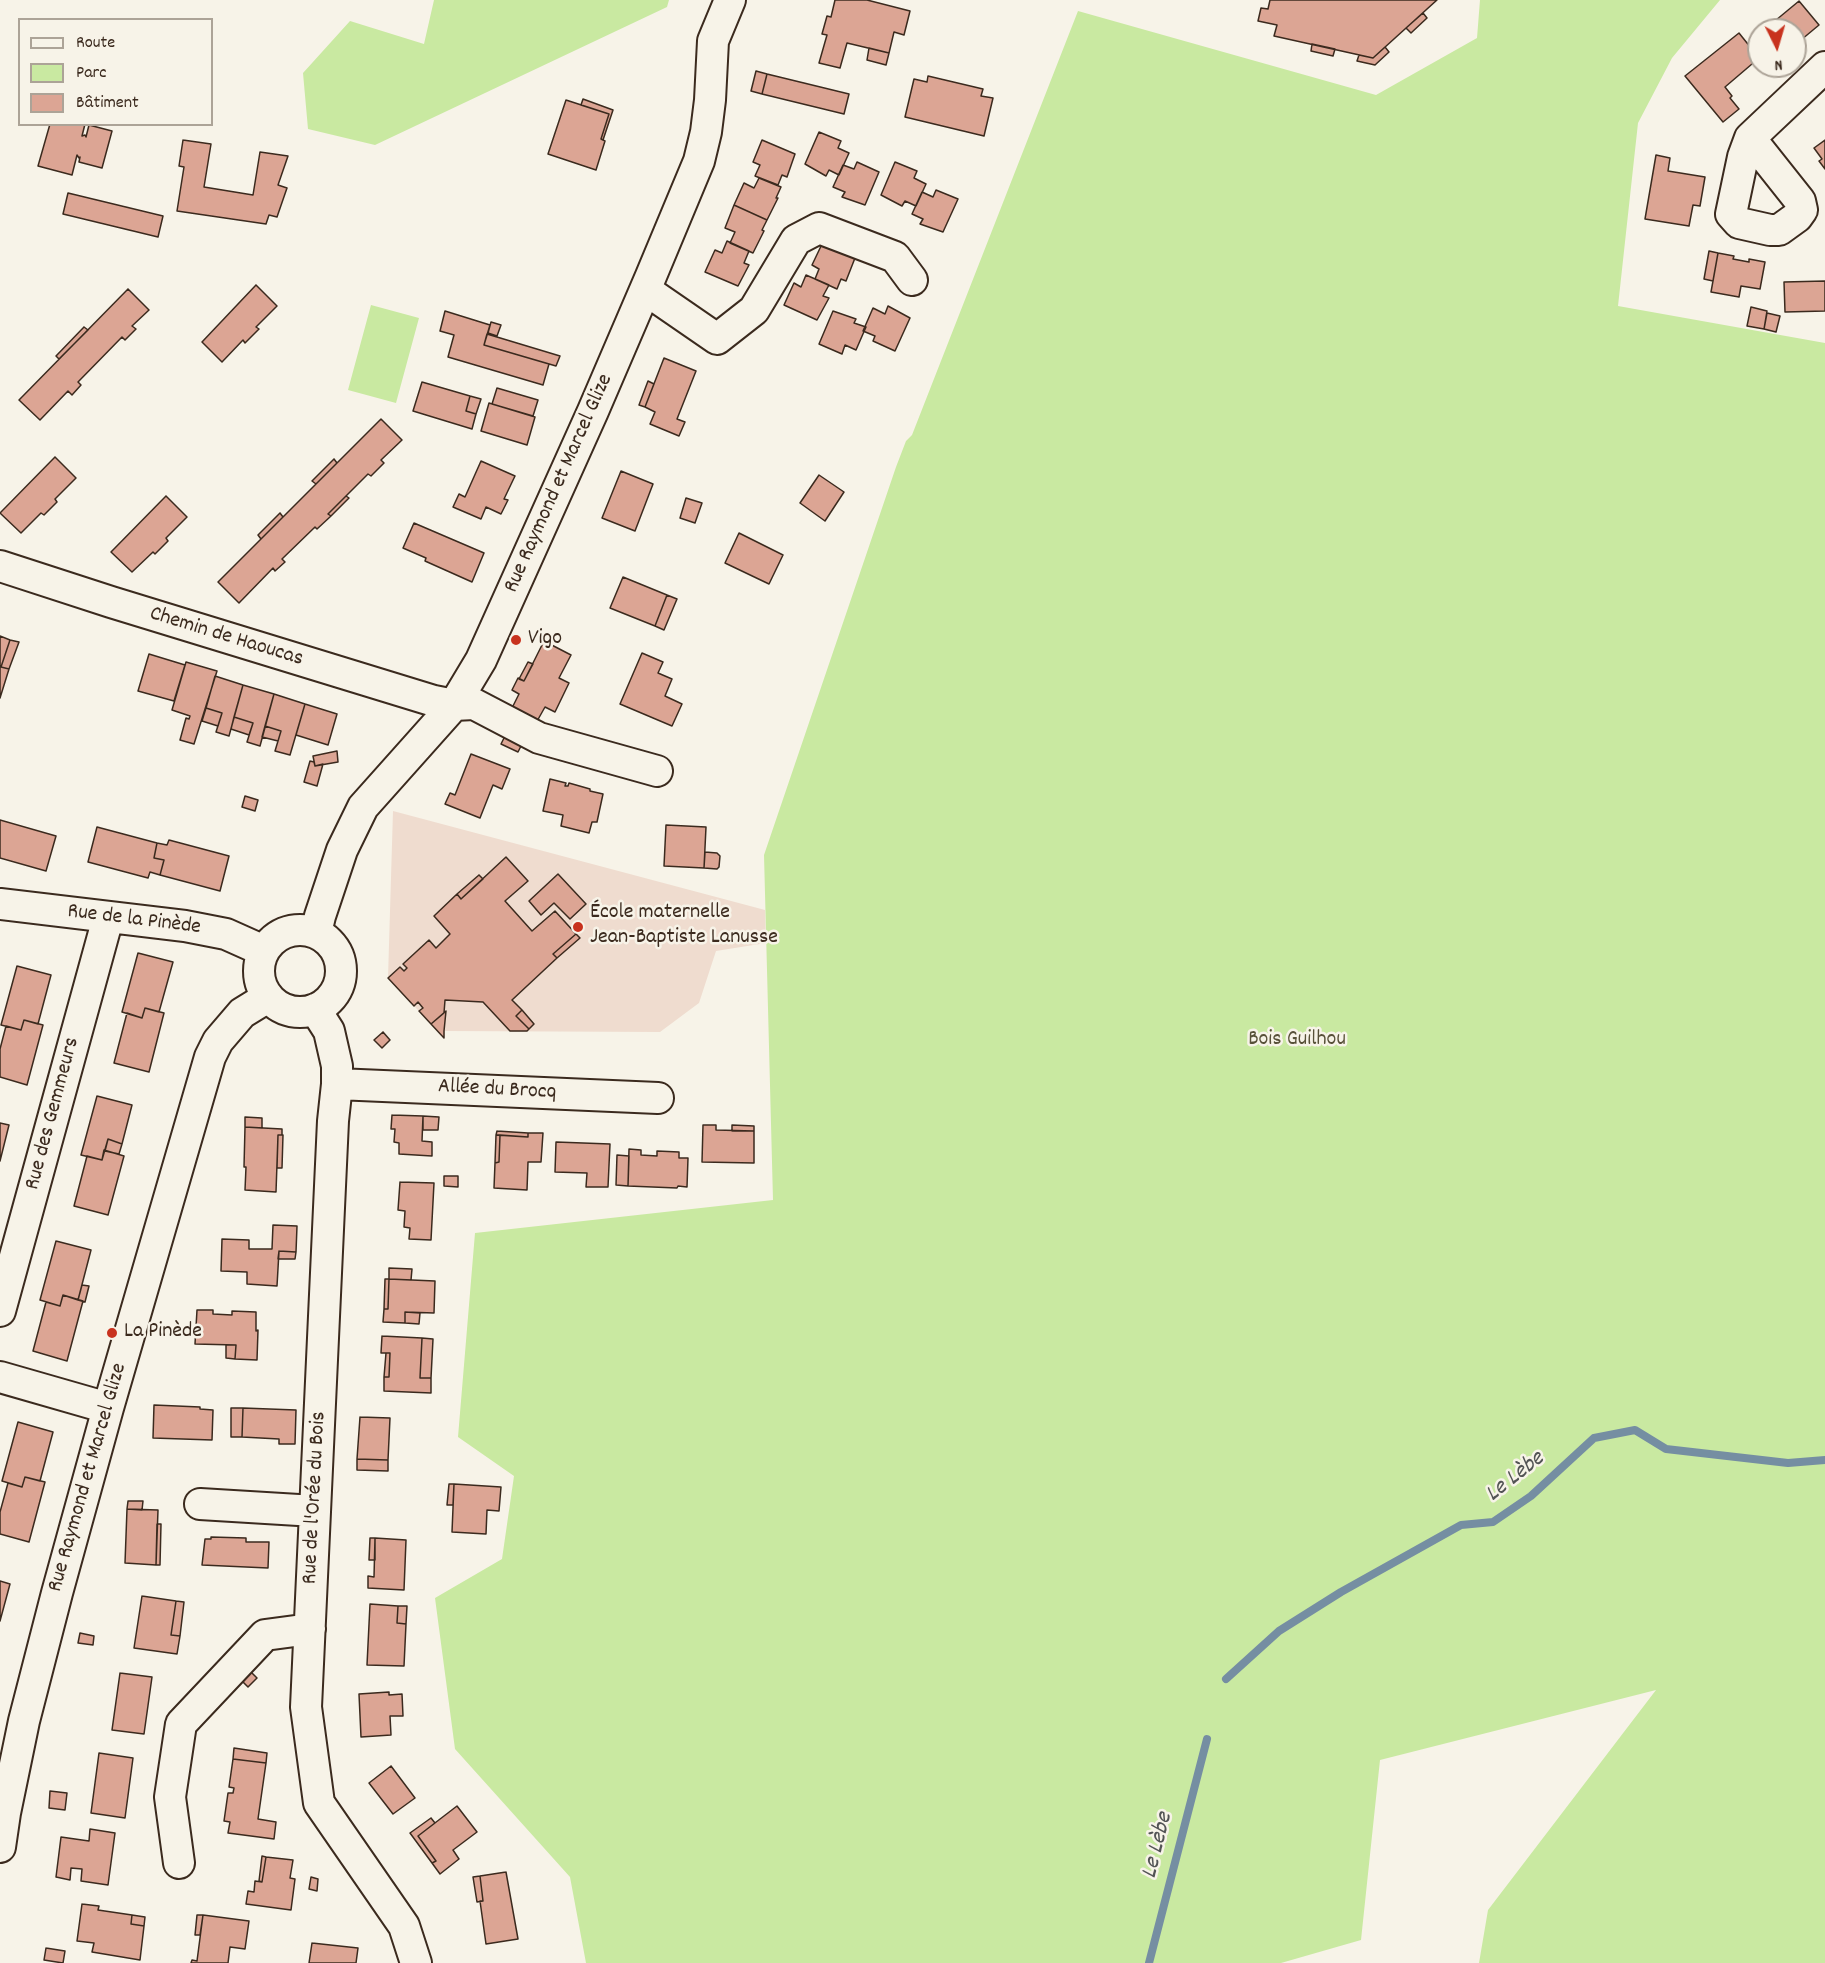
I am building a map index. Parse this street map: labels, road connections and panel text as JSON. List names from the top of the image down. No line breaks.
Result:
{"streets":{"street":["Rue Raymond et Marcel Glize","Chemin de Haoucas","Rue de la Pinède","Allée du Brocq","Rue des Gemmeurs","Rue de l'Orée du Bois"]},"crossings":[["Rue Raymond et Marcel Glize","Chemin de Haoucas"],["Rue Raymond et Marcel Glize","Rue de la Pinède"],["Rue Raymond et Marcel Glize","Rue de l'Orée du Bois"],["Rue de la Pinède","Rue des Gemmeurs"],["Rue de la Pinède","Rue de l'Orée du Bois"],["Allée du Brocq","Rue de l'Orée du Bois"]],"water":["Le Lèbe"],"parks":["Bois Guilhou"],"places":["Vigo","École maternelle Jean-Baptiste Lanusse","La Pinède"],"legend":["Route","Parc","Bâtiment"],"north":"bottom"}
